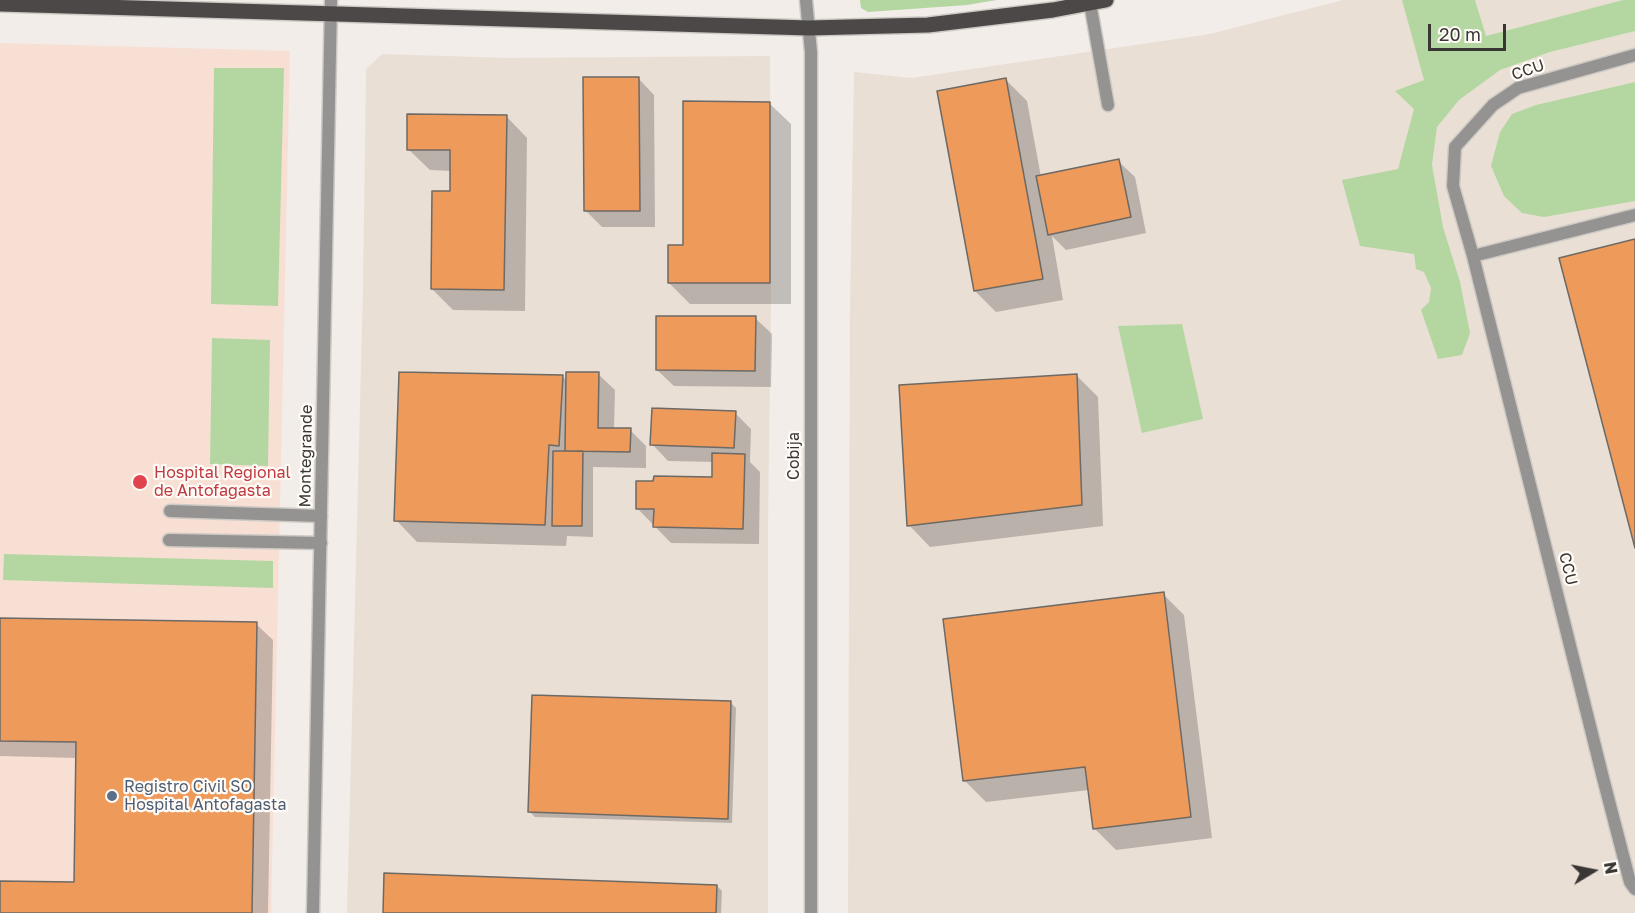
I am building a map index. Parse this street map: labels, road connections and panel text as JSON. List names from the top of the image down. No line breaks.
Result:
{"streets":{"street":["CCU","Montegrande","Cobija"]},"places":["Hospital Regional de Antofagasta","Registro Civil SO Hospital Antofagasta"],"scale_bar":"20 m","north":"right"}
